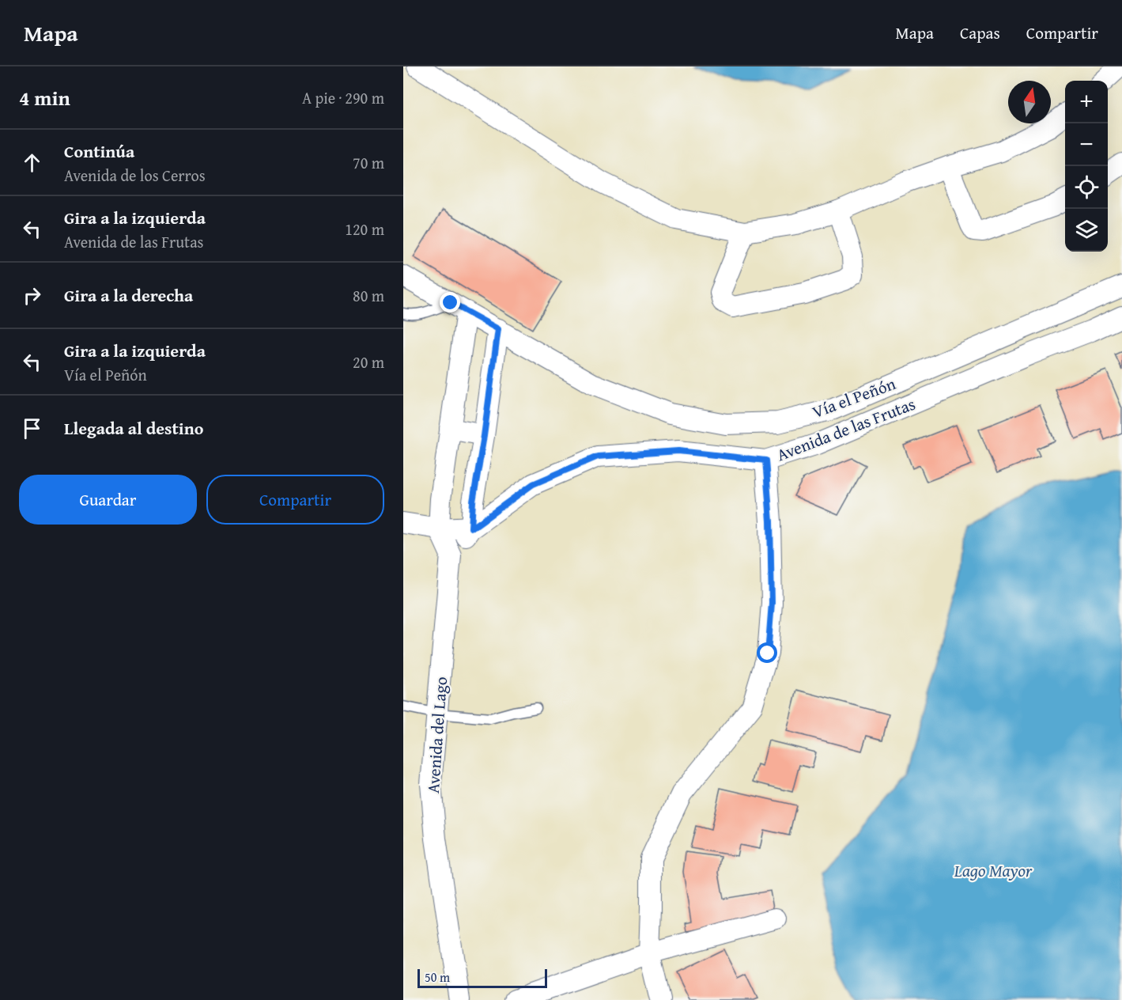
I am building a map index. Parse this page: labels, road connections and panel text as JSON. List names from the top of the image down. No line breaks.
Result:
{"streets":{"street":["Vía el Peñón","Avenida de las Frutas","Avenida del Lago"]},"water":["Lago Mayor"],"scale_bar":"50 m","north":"top","page":{"header":"Mapa","nav":["Mapa","Capas","Compartir"],"heading":["4 min","A pie · 290 m"],"map_buttons":["+","−"],"list":[["Continúa","Avenida de los Cerros","70 m"],["Gira a la izquierda","Avenida de las Frutas","120 m"],["Gira a la derecha","80 m"],["Gira a la izquierda","Vía el Peñón","20 m"],"Llegada al destino"],"buttons":["Guardar","Compartir"],"scale":"50 m"}}
